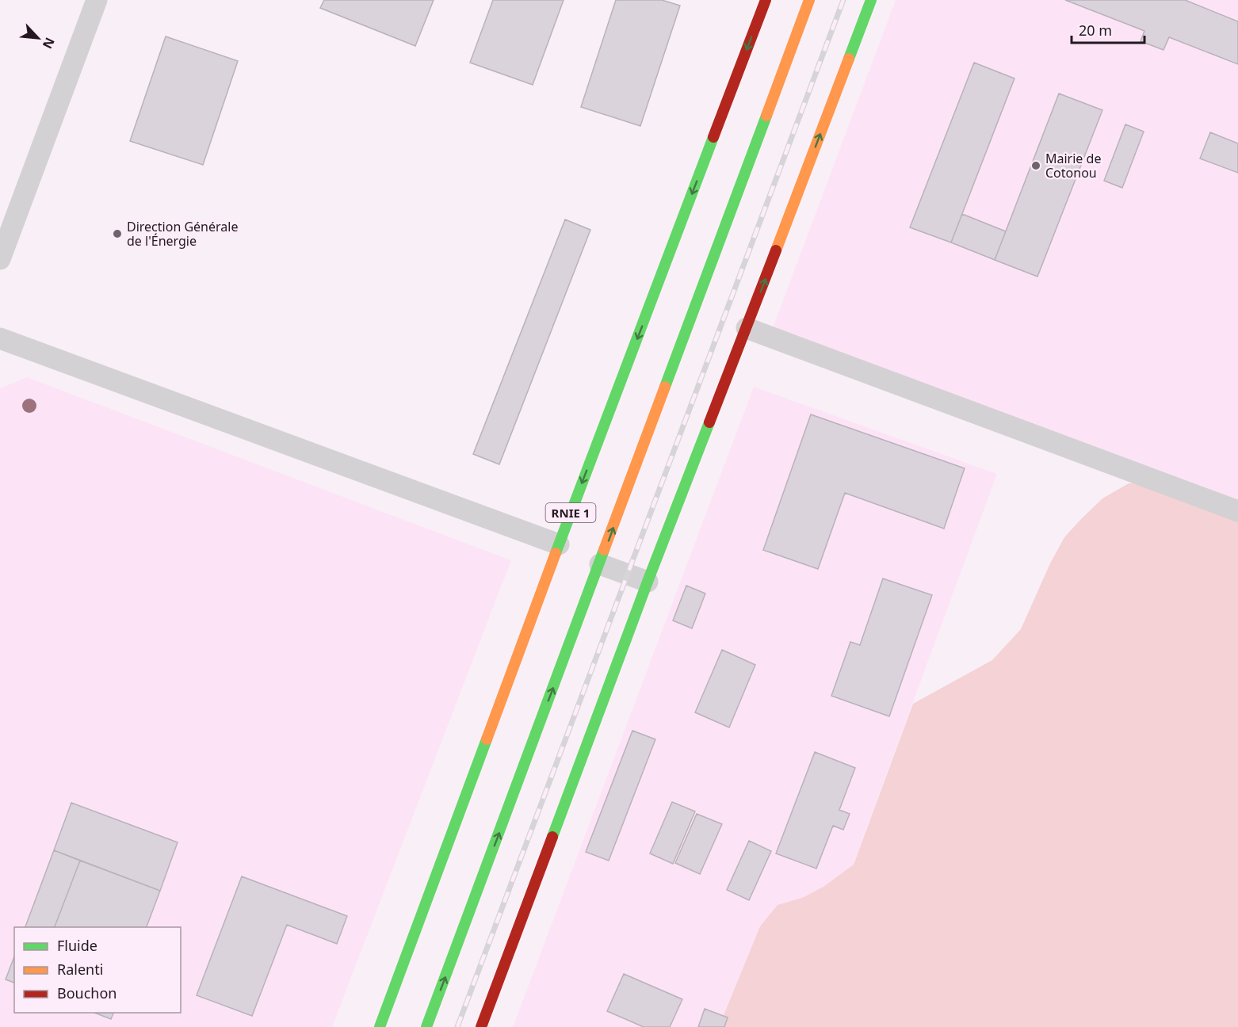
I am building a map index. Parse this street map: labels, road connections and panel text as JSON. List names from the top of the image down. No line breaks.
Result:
{"streets":{"main road":["RNIE 1"]},"places":["Mairie de Cotonou","Direction Générale de l'Énergie"],"legend":["Fluide","Ralenti","Bouchon"],"scale_bar":"20 m","north":"bottom right"}
